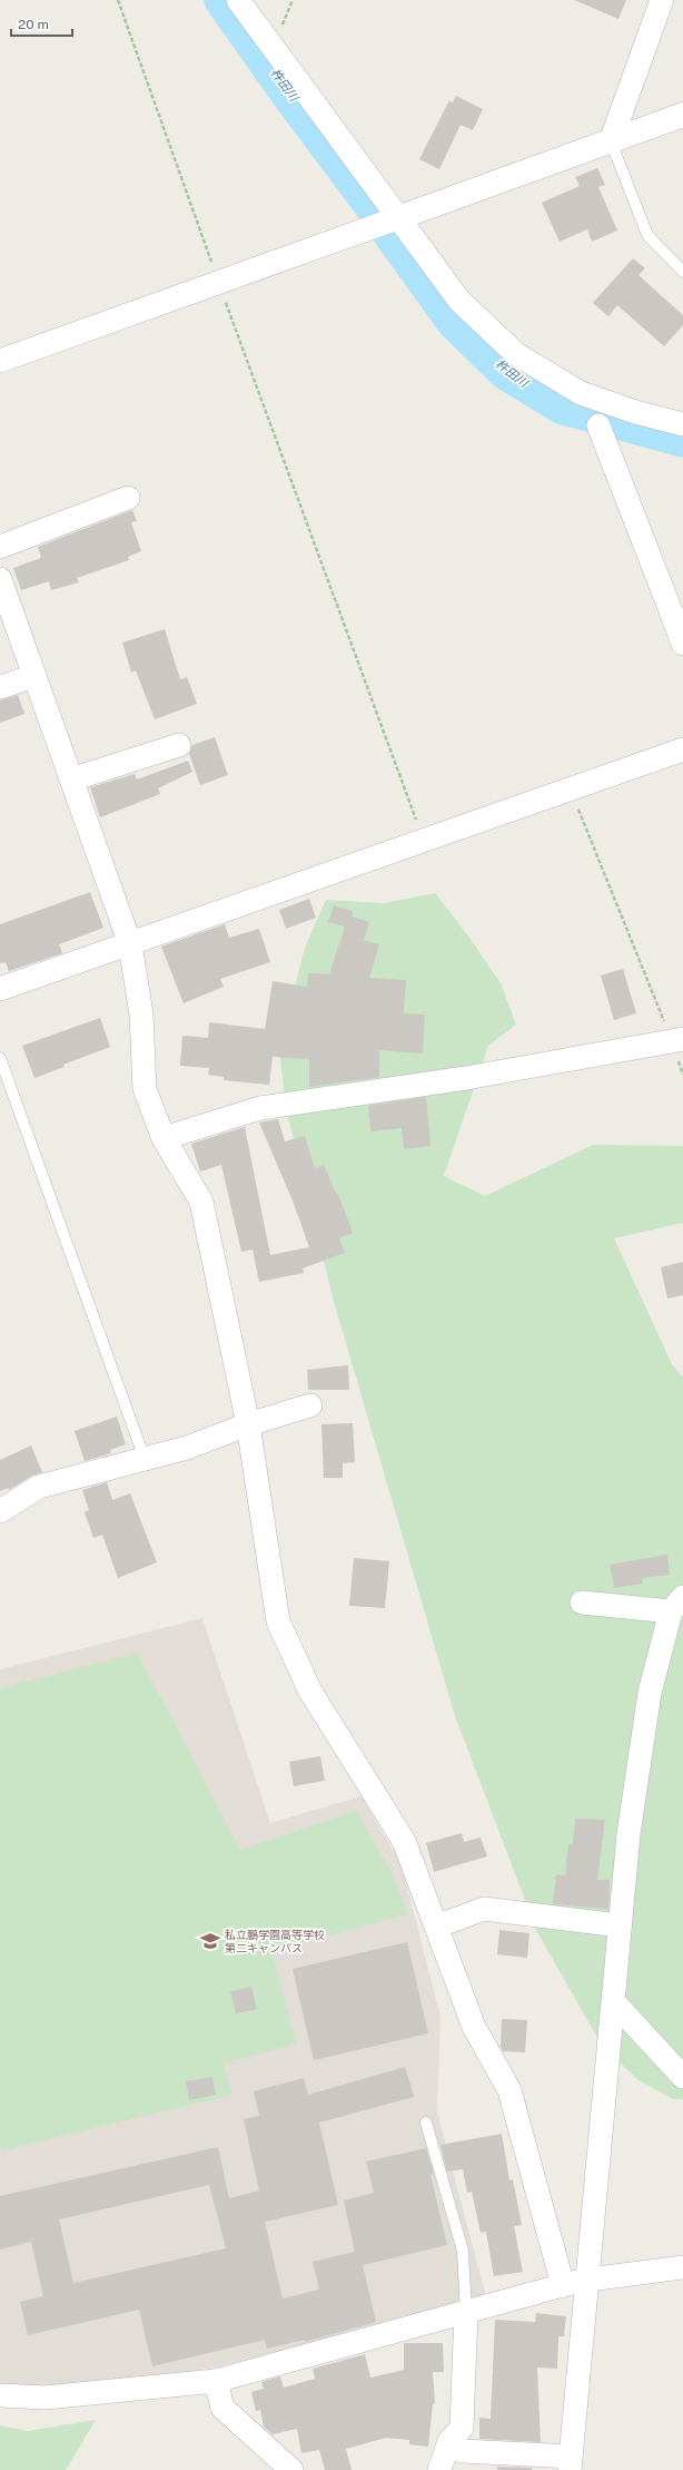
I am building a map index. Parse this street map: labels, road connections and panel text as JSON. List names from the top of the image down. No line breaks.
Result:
{"water":["杵田川"],"places":{"school or university":["私立鵬学園高等学校 第二キャンパス"]},"scale_bar":"20 m"}
